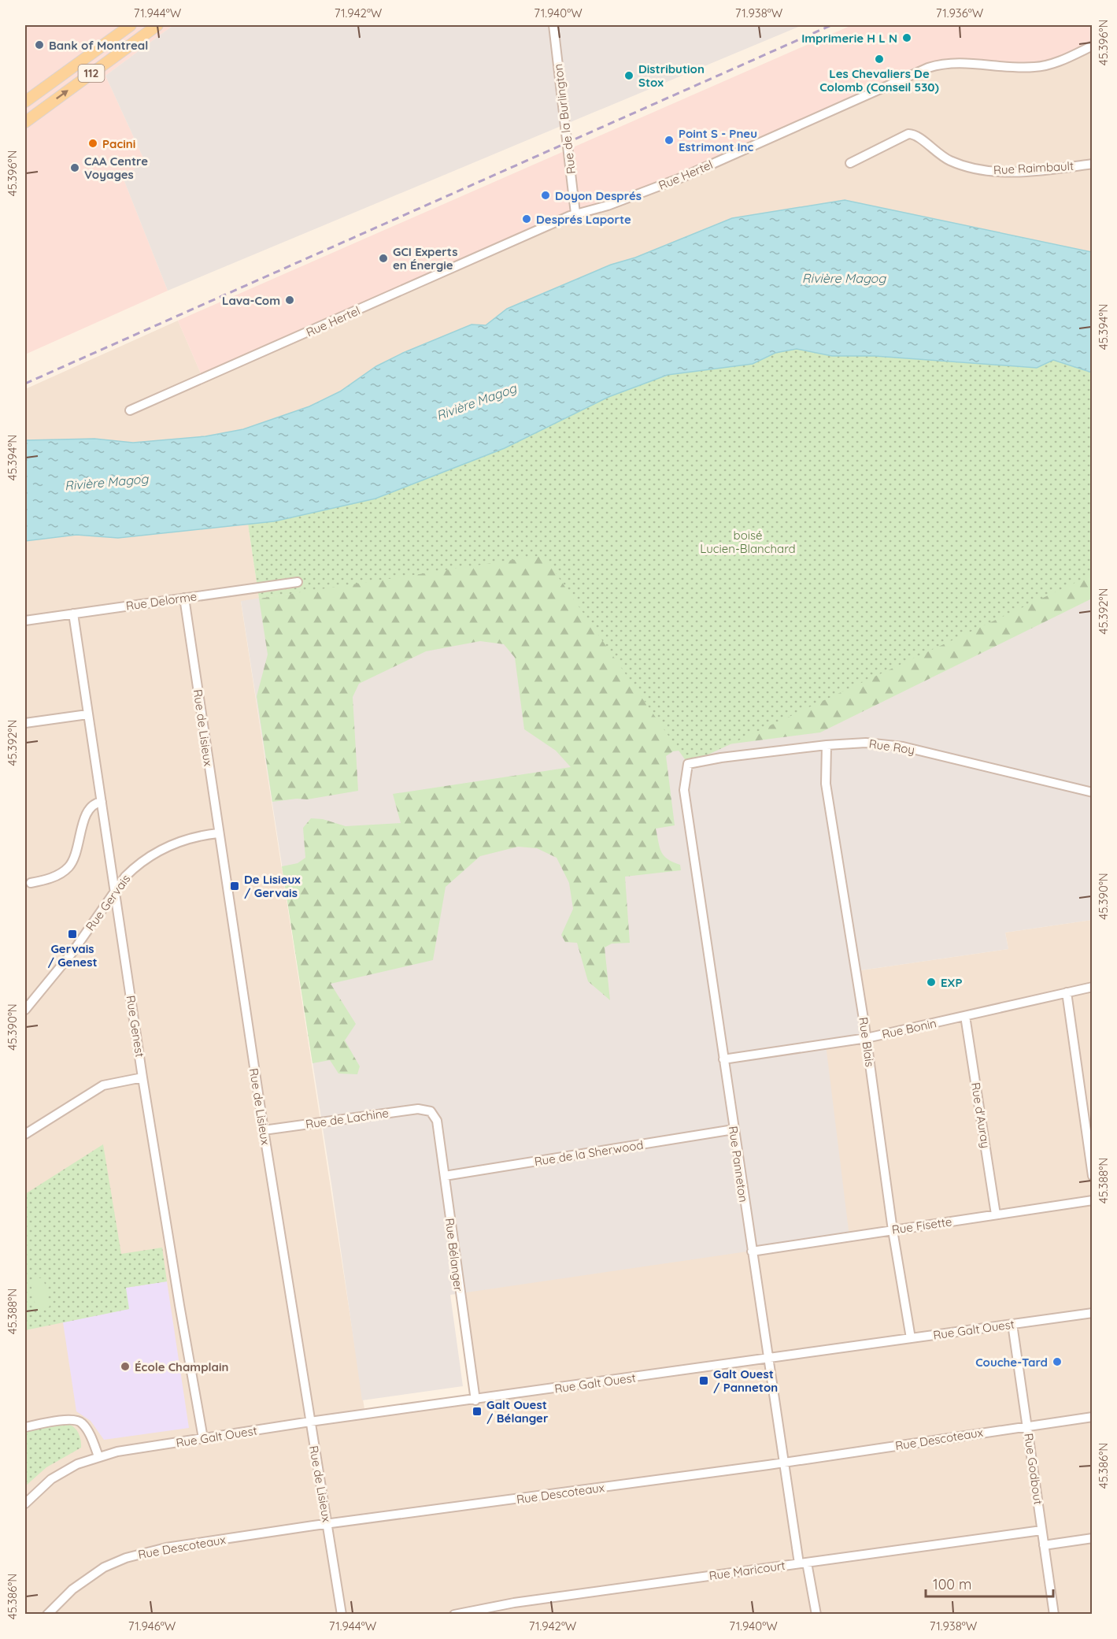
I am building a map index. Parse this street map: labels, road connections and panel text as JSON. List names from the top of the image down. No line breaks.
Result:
{"streets":{"main road":["112"],"street":["Rue de la Burlington","Rue Raimbault","Rue Hertel","Rue Delorme","Rue de Lisieux","Rue Roy","Rue Gervais","Rue Genest","Rue Bonin","Rue Blais","Rue d'Auray","Rue de Lachine","Rue de la Sherwood","Rue Panneton","Rue Fisette","Rue Bélanger","Rue Galt Ouest","Rue Descoteaux","Rue Godbout","Rue Maricourt"]},"crossings":[["Rue de la Burlington","Rue Hertel"],["Rue Delorme","Rue de Lisieux"],["Rue Delorme","Rue Genest"],["Rue de Lisieux","Rue Gervais"],["Rue de Lisieux","Rue de Lachine"],["Rue de Lisieux","Rue Galt Ouest"],["Rue de Lisieux","Rue Descoteaux"],["Rue Roy","Rue Blais"],["Rue Roy","Rue Panneton"],["Rue Gervais","Rue Genest"],["Rue Genest","Rue Galt Ouest"],["Rue Bonin","Rue Blais"],["Rue Bonin","Rue d'Auray"],["Rue Bonin","Rue Panneton"],["Rue Blais","Rue Fisette"],["Rue Blais","Rue Galt Ouest"],["Rue d'Auray","Rue Fisette"],["Rue de Lachine","Rue Bélanger"],["Rue de la Sherwood","Rue Panneton"],["Rue de la Sherwood","Rue Bélanger"],["Rue Panneton","Rue Fisette"],["Rue Panneton","Rue Galt Ouest"],["Rue Panneton","Rue Descoteaux"],["Rue Panneton","Rue Maricourt"],["Rue Bélanger","Rue Galt Ouest"],["Rue Galt Ouest","Rue Godbout"],["Rue Descoteaux","Rue Godbout"],["Rue Godbout","Rue Maricourt"]],"water":["Rivière Magog"],"parks":["boisé Lucien-Blanchard"],"places":{"other":["Imprimerie H L N","Bank of Montreal","Les Chevaliers De Colomb (Conseil 530)","Distribution Stox","Point S - Pneu Estrimont Inc","Pacini","CAA Centre Voyages","Doyon Després","Després Laporte","GCI Experts en Énergie","Lava-Com","EXP","Couche-Tard","École Champlain"],"transit":["De Lisieux / Gervais","Gervais / Genest","Galt Ouest / Panneton","Galt Ouest / Bélanger"]},"scale_bar":"100 m","coordinates":["71.944°W","71.942°W","71.940°W","71.938°W","71.936°W","45.396°N","45.394°N","45.392°N","45.390°N","45.388°N","45.386°N","71.946°W"]}
